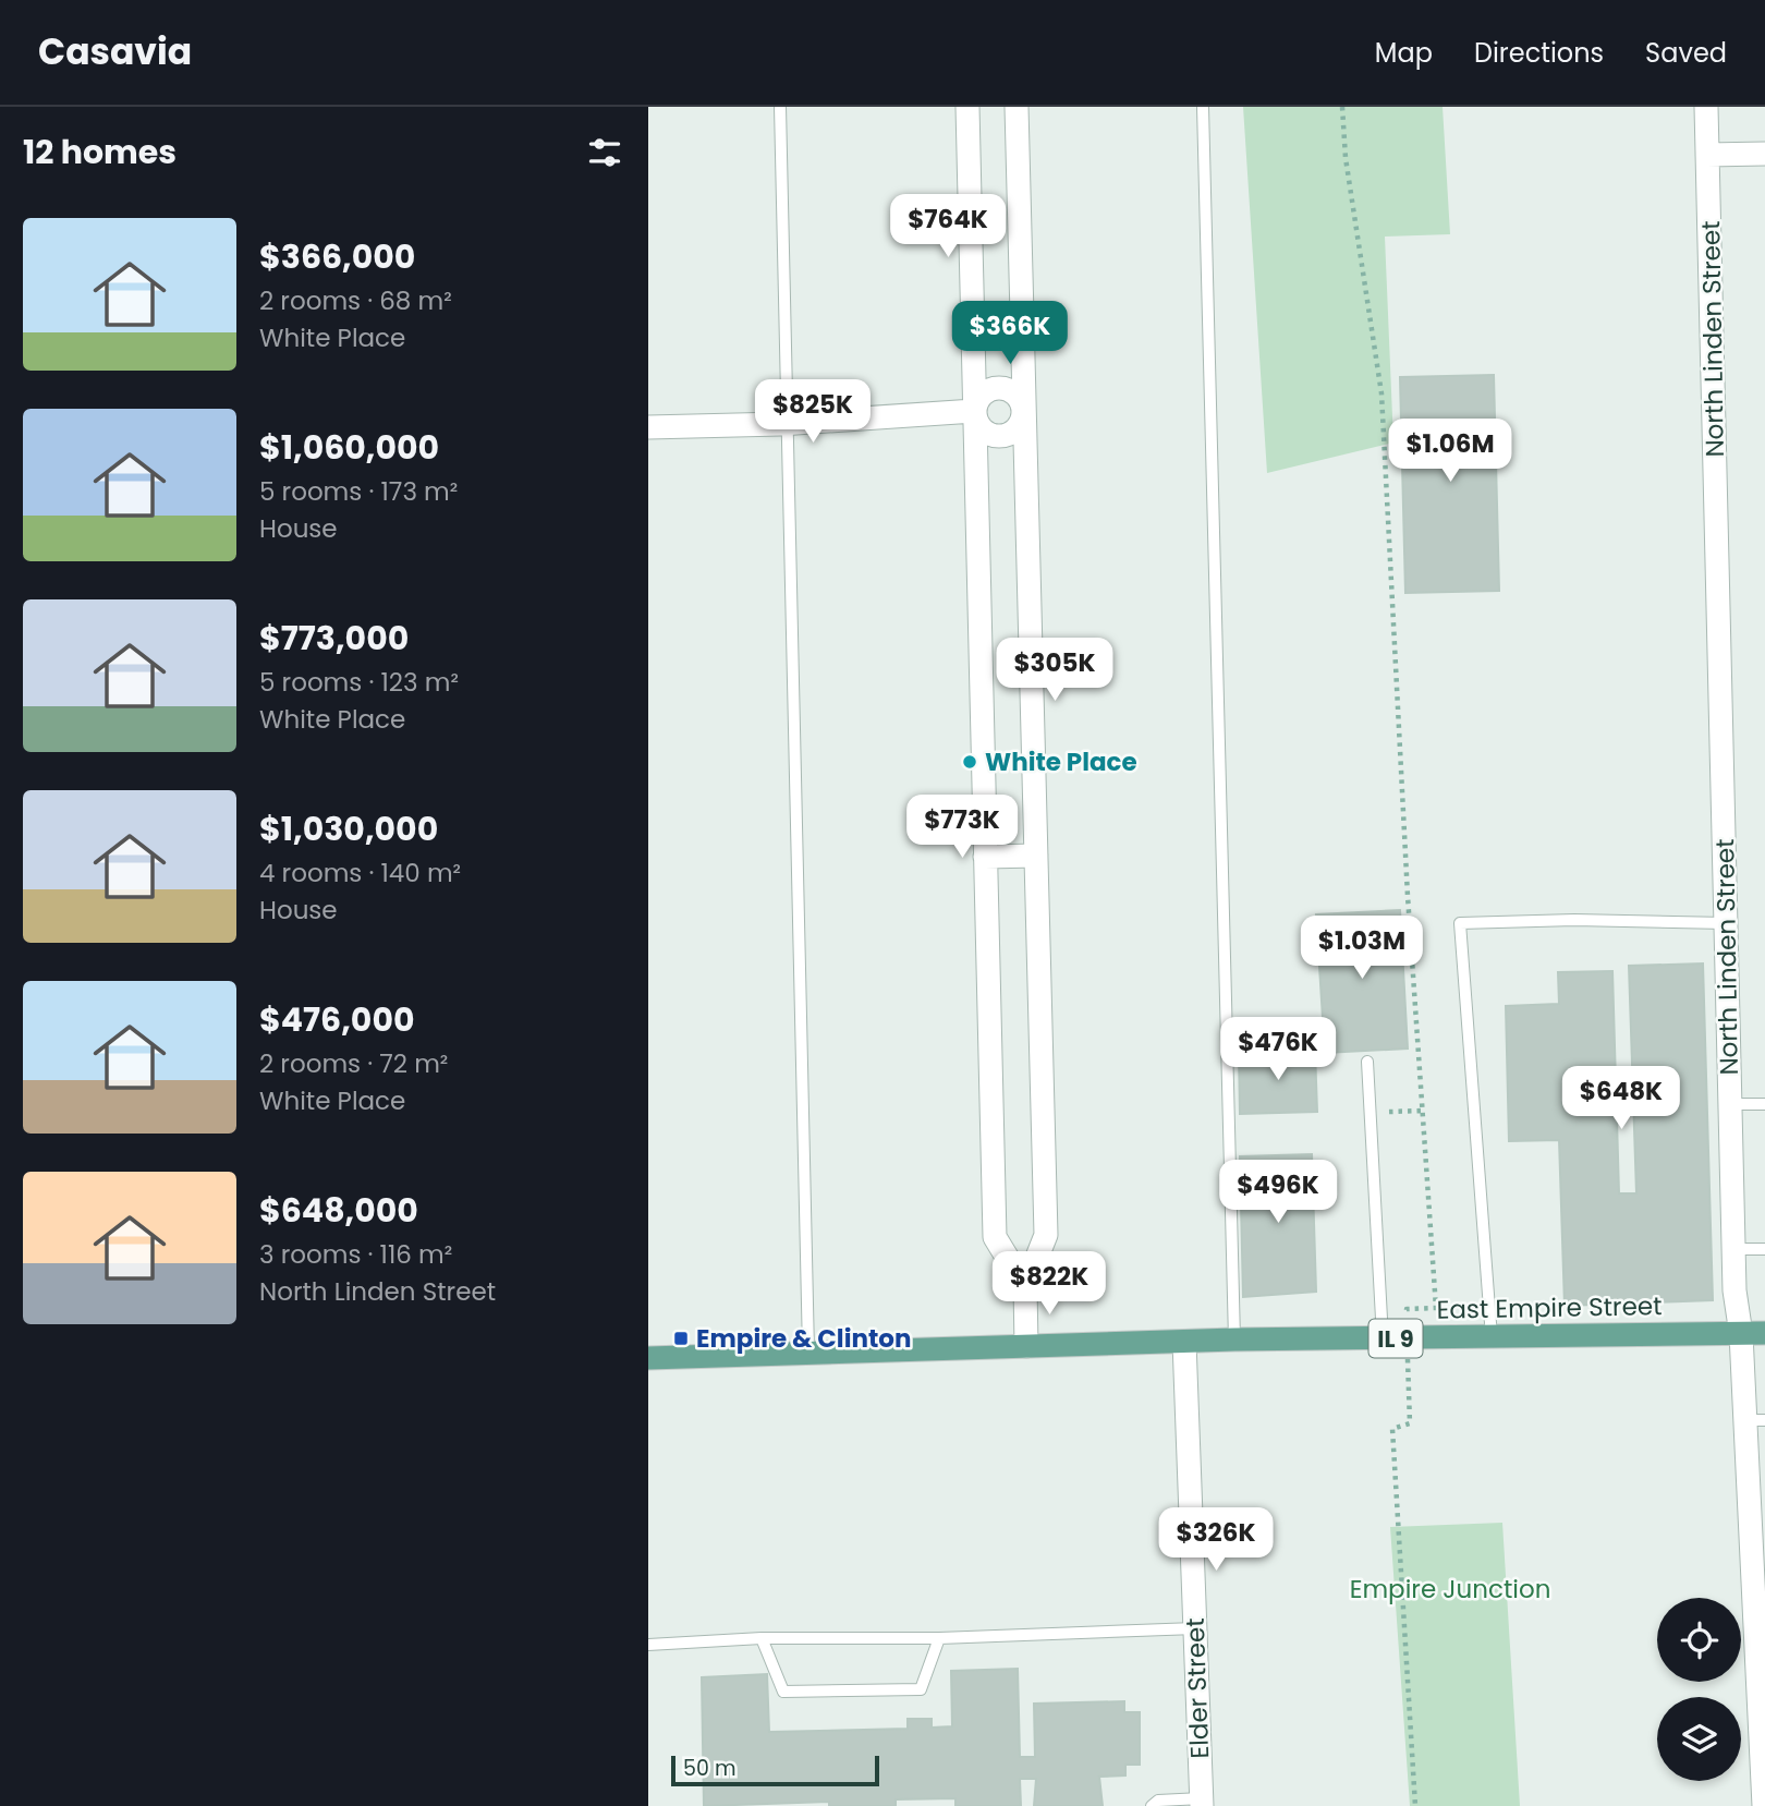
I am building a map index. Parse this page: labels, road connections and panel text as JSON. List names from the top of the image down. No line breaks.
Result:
{"streets":{"main road":["East Empire Street","IL 9"],"street":["North Linden Street","Elder Street"]},"crossings":[["North Linden Street","East Empire Street"],["East Empire Street","Elder Street"]],"parks":["Empire Junction"],"places":{"other":["White Place"],"transit":["Empire & Clinton"]},"scale_bar":"50 m","page":{"header":"Casavia","nav":["Map","Directions","Saved"],"heading":"12 homes","price":["$764K","$366K","$825K","$1.06M","$305K","$773K","$1.03M","$476K","$648K","$496K","$822K","$326K"],"list":[{"name":"$366,000","note":"2 rooms · 68 m² · White Place"},{"name":"$1,060,000","note":"5 rooms · 173 m² · House"},{"name":"$773,000","note":"5 rooms · 123 m² · White Place"},{"name":"$1,030,000","note":"4 rooms · 140 m² · House"},{"name":"$476,000","note":"2 rooms · 72 m² · White Place"},{"name":"$648,000","note":"3 rooms · 116 m² · North Linden Street"}],"scale":"50 m"}}
